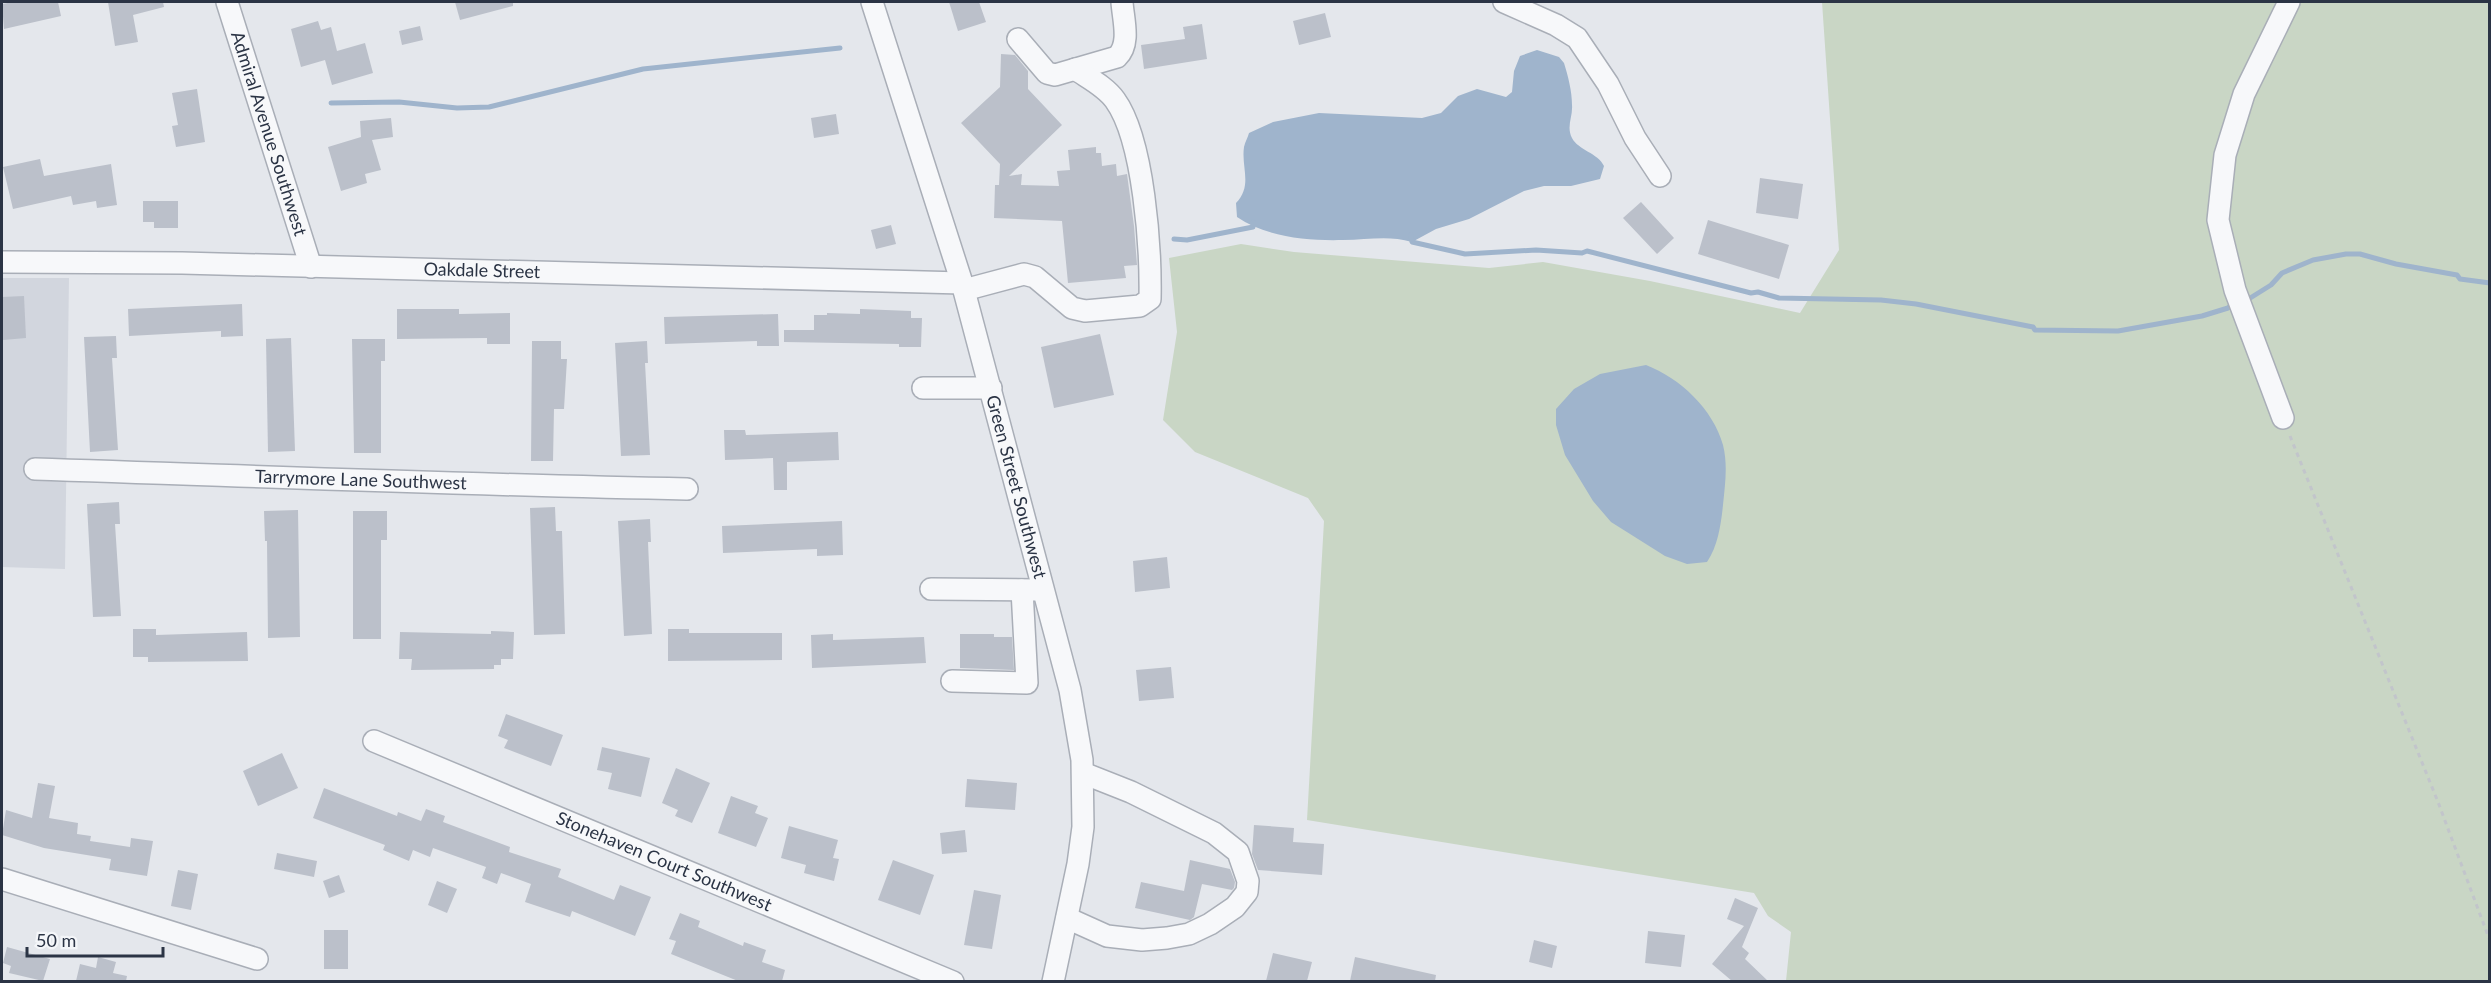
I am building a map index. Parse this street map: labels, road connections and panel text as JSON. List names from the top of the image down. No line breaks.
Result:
{"streets":{"street":["Admiral Avenue Southwest","Oakdale Street","Tarrymore Lane Southwest","Green Street Southwest","Stonehaven Court Southwest"]},"crossings":[["Admiral Avenue Southwest","Oakdale Street"],["Oakdale Street","Green Street Southwest"]],"scale_bar":"50 m"}
